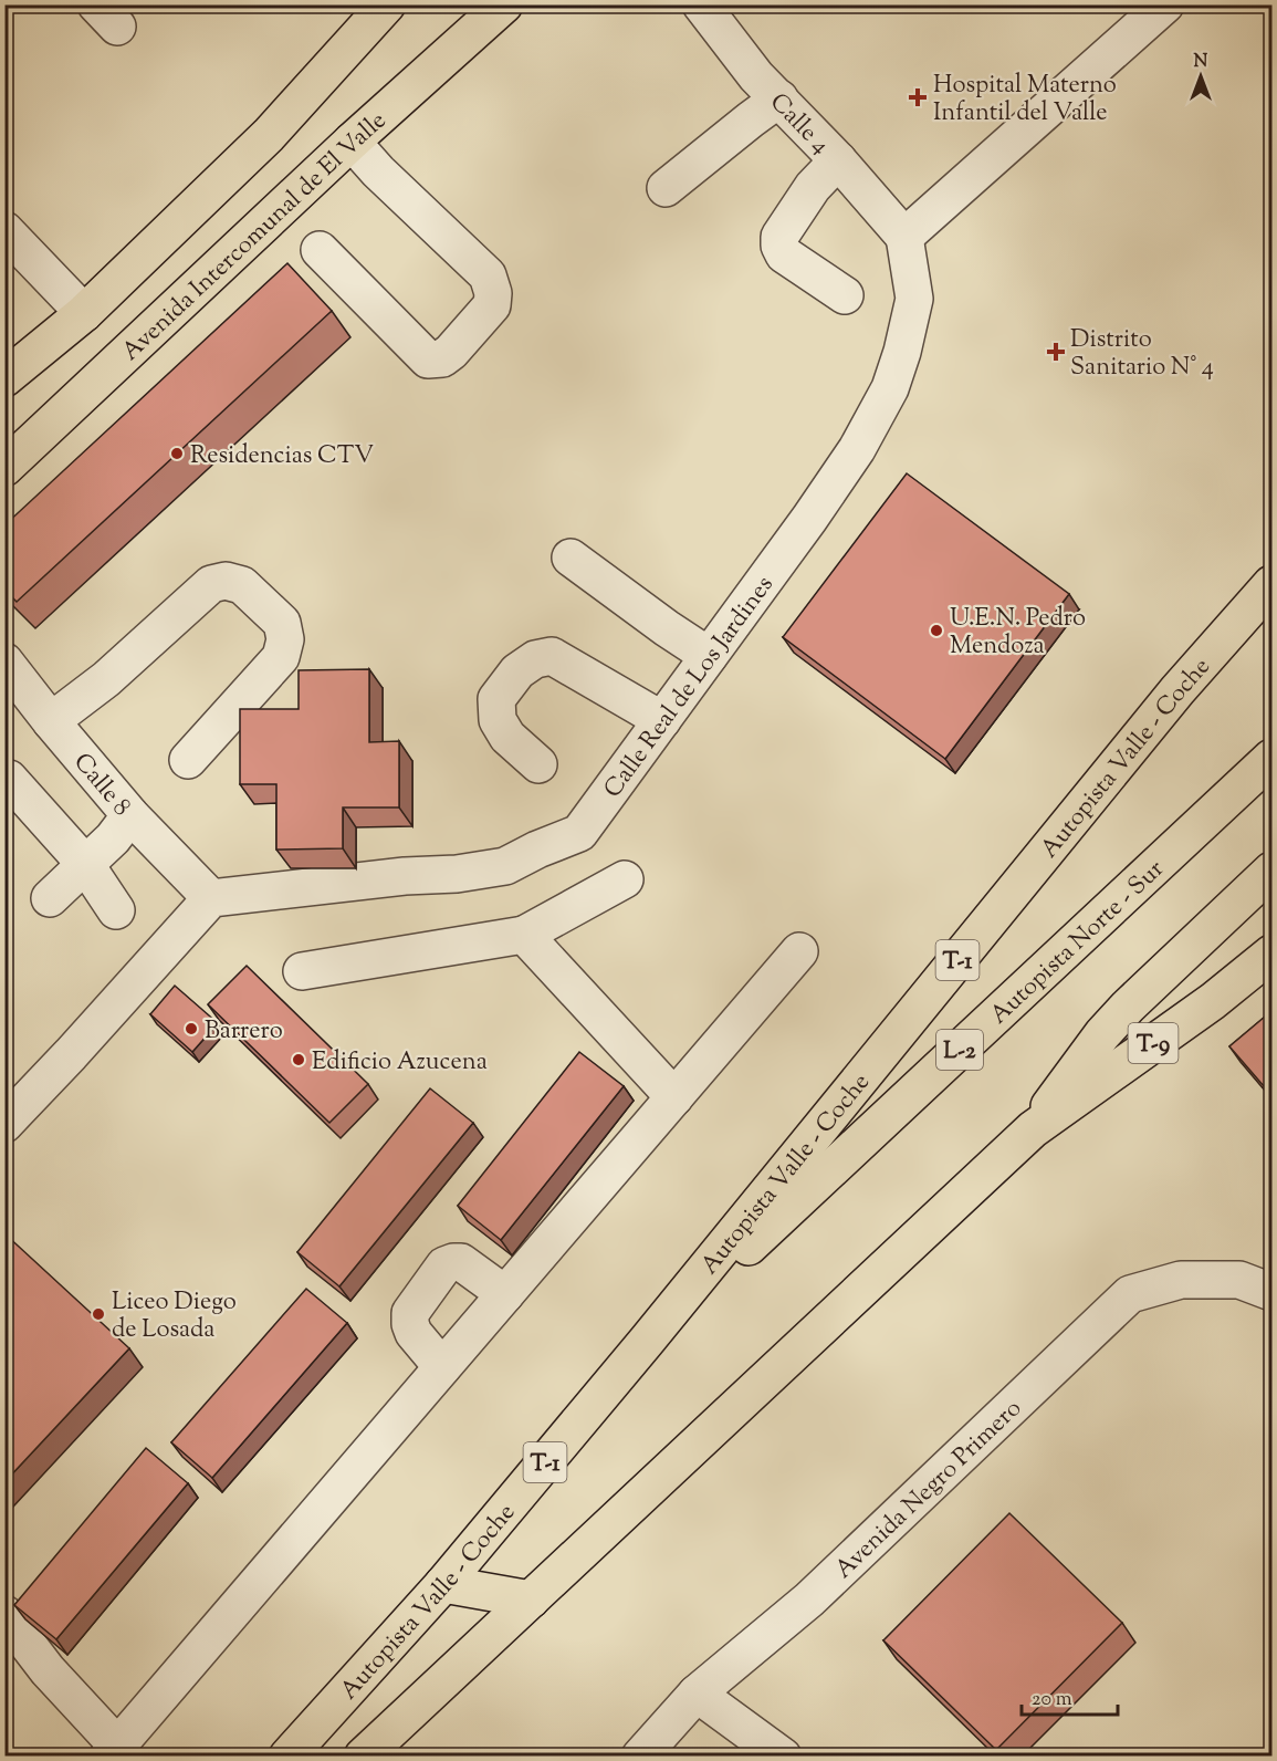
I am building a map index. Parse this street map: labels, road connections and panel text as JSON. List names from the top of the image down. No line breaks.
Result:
{"streets":{"main road":["Avenida Intercomunal de El Valle","Autopista Valle - Coche","Autopista Norte - Sur","T-1","T-9","L-2"],"street":["Calle 4","Calle Real de Los Jardines","Calle 8","Avenida Negro Primero"]},"crossings":[["Calle 4","Calle Real de Los Jardines"],["Calle Real de Los Jardines","Calle 8"],["Autopista Valle - Coche","Autopista Norte - Sur"]],"places":{"health":["Hospital Materno Infantil del Valle","Distrito Sanitario N° 4"],"other":["Residencias CTV","U.E.N. Pedro Mendoza","Barrero","Edificio Azucena","Liceo Diego de Losada"]},"scale_bar":"20 m","north":"top"}
